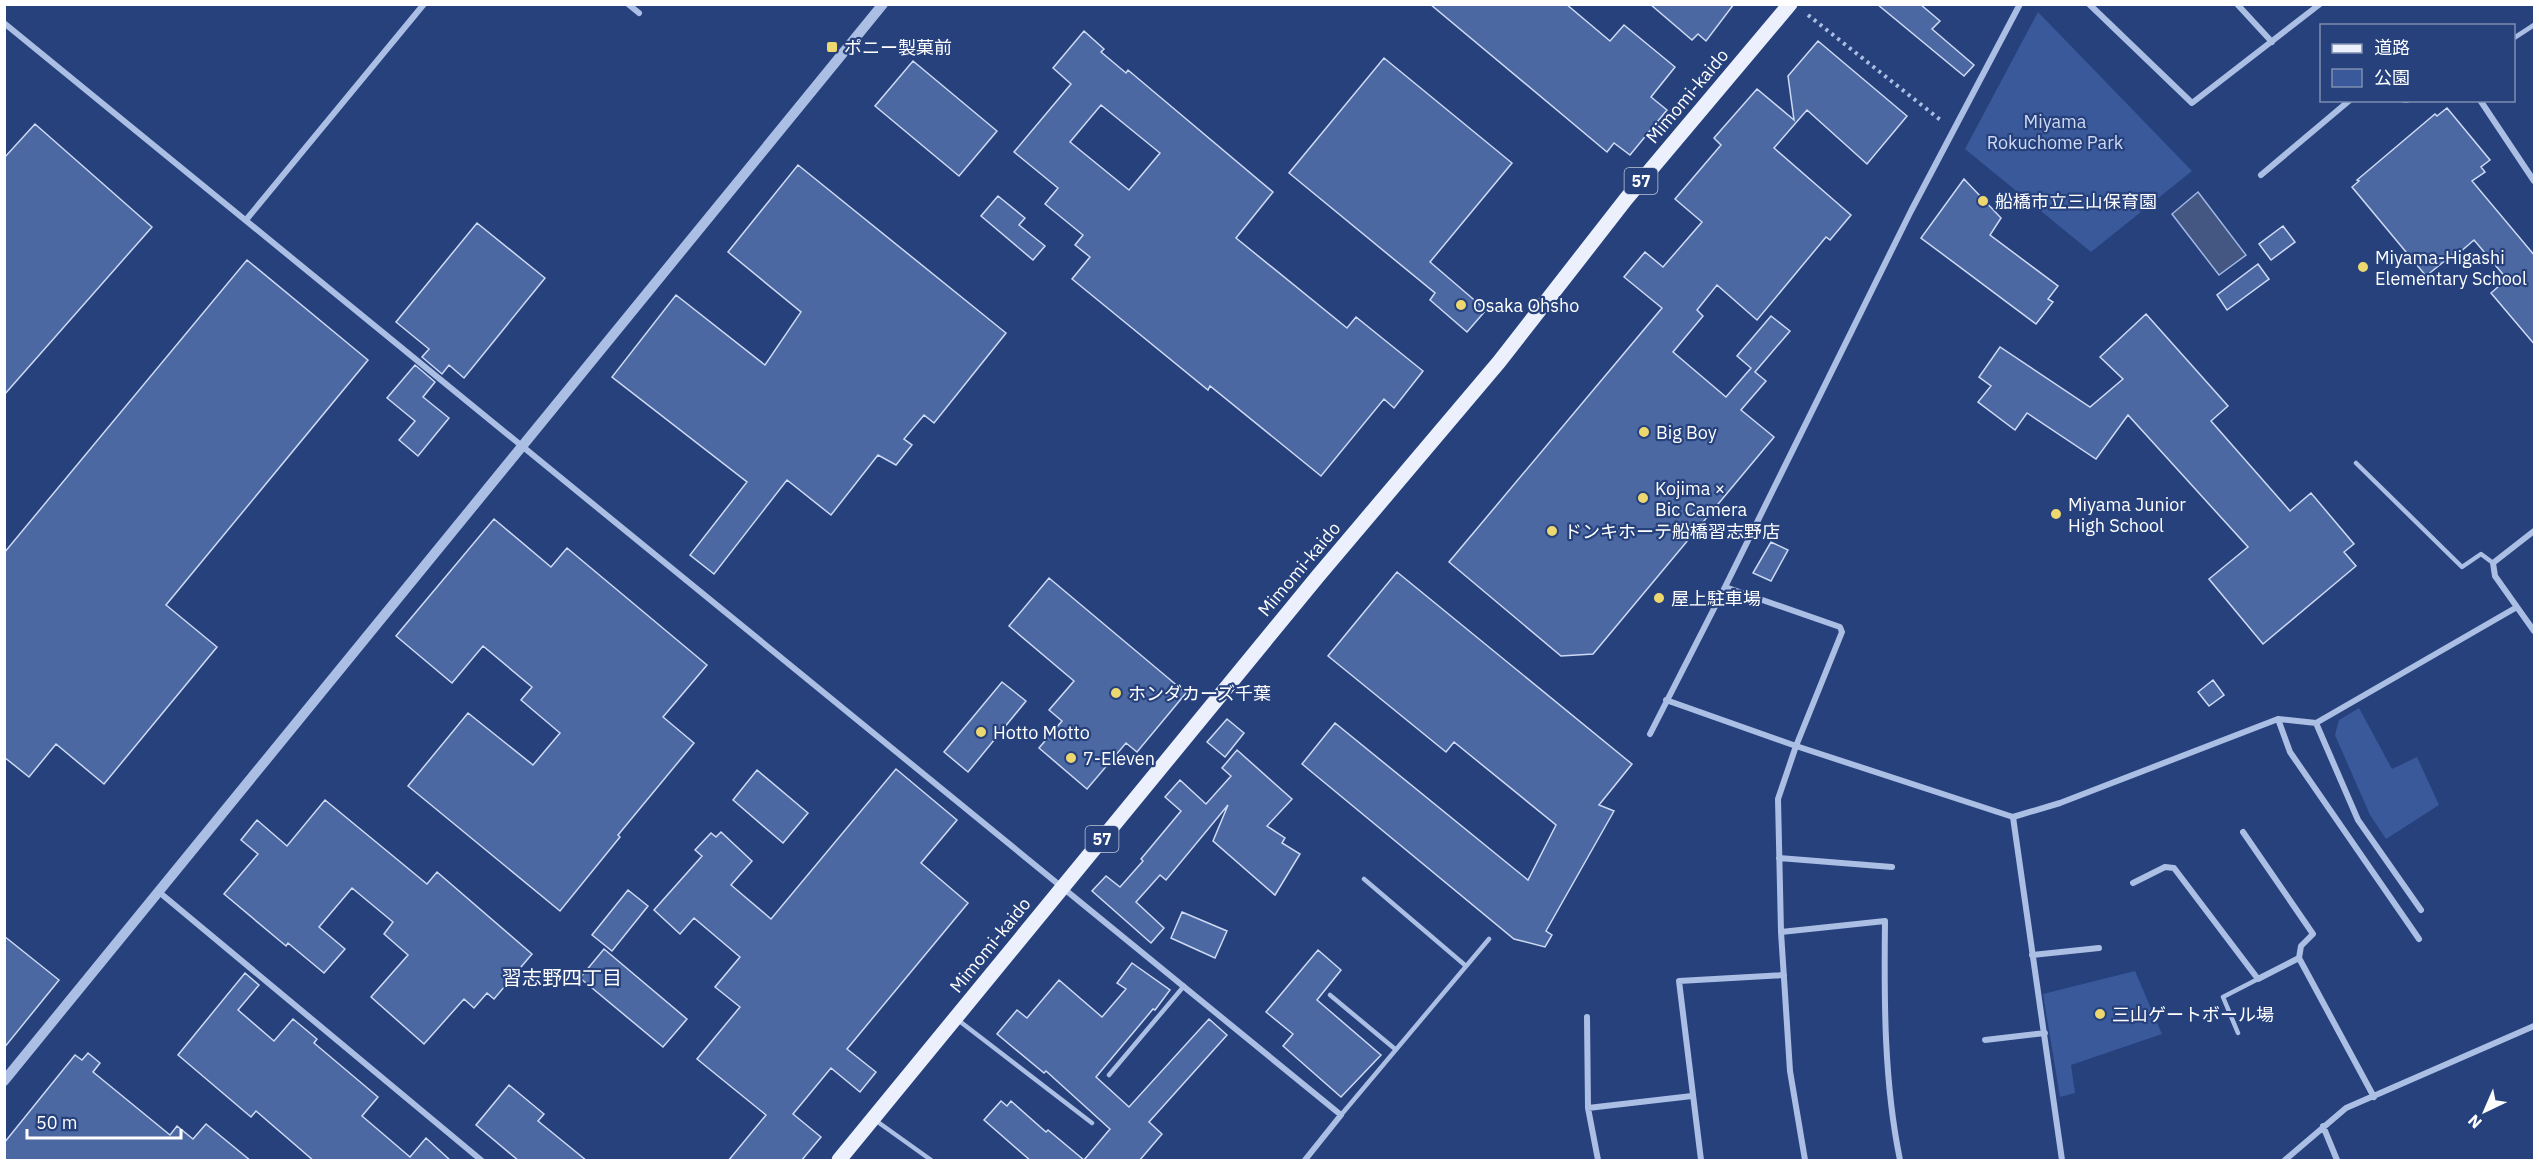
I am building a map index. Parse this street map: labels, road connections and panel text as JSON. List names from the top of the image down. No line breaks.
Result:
{"streets":{"main road":["Mimomi-kaido","57"]},"districts":["習志野四丁目"],"parks":["Miyama Rokuchome Park"],"places":{"transit":["ポニー製菓前"],"other":["船橋市立三山保育園","Miyama-Higashi Elementary School","Osaka Ohsho","Big Boy","Kojima × Bic Camera","Miyama Junior High School","ドンキホーテ船橋習志野店","屋上駐車場","ホンダカーズ千葉","Hotto Motto","7-Eleven","三山ゲートボール場"]},"legend":["道路","公園"],"scale_bar":"50 m","north":"bottom left"}
